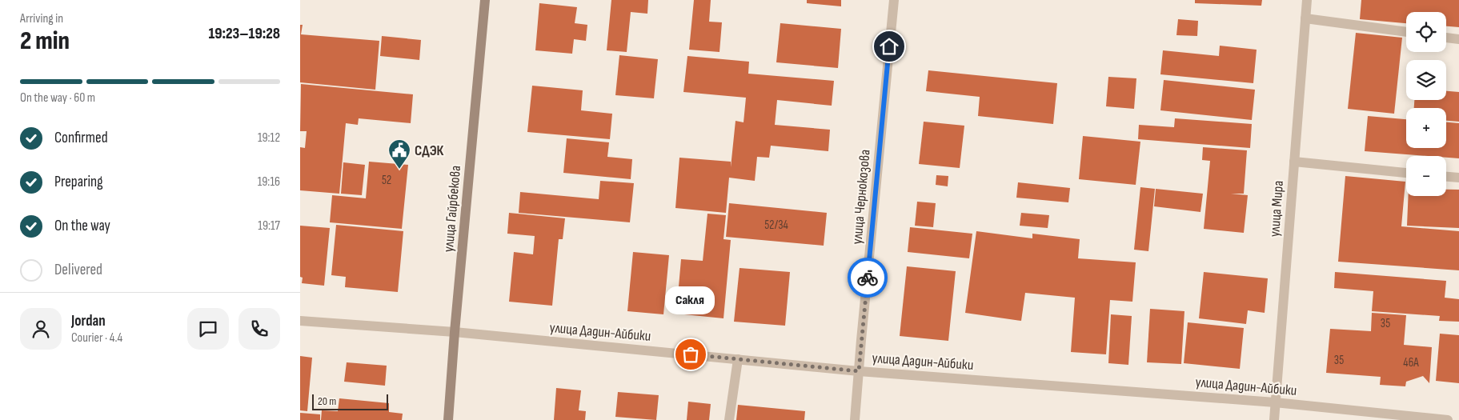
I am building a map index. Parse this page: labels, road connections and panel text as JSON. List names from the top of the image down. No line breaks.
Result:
{"streets":{"main road":["улица Гайрбекова"],"street":["улица Чернокозова","улица Мира","улица Дадин-Айбики"]},"crossings":[["улица Чернокозова","улица Дадин-Айбики"],["улица Гайрбекова","улица Дадин-Айбики"],["улица Мира","улица Дадин-Айбики"]],"places":{"public building":["СДЭК"],"other":["Сакля"]},"house_numbers":["52","52/34","35","35","46А"],"scale_bar":"20 m","page":{"heading":["2 min","Arriving in","19:23–19:28"],"panel":["Jordan","Courier · 4.4"],"map_buttons":["+","−"],"bar":"On the way · 60 m","list":[["Confirmed","19:12"],["Preparing","19:16"],["On the way","19:17"],"Delivered"],"bubble":"Сакля","scale":"20 m"}}
